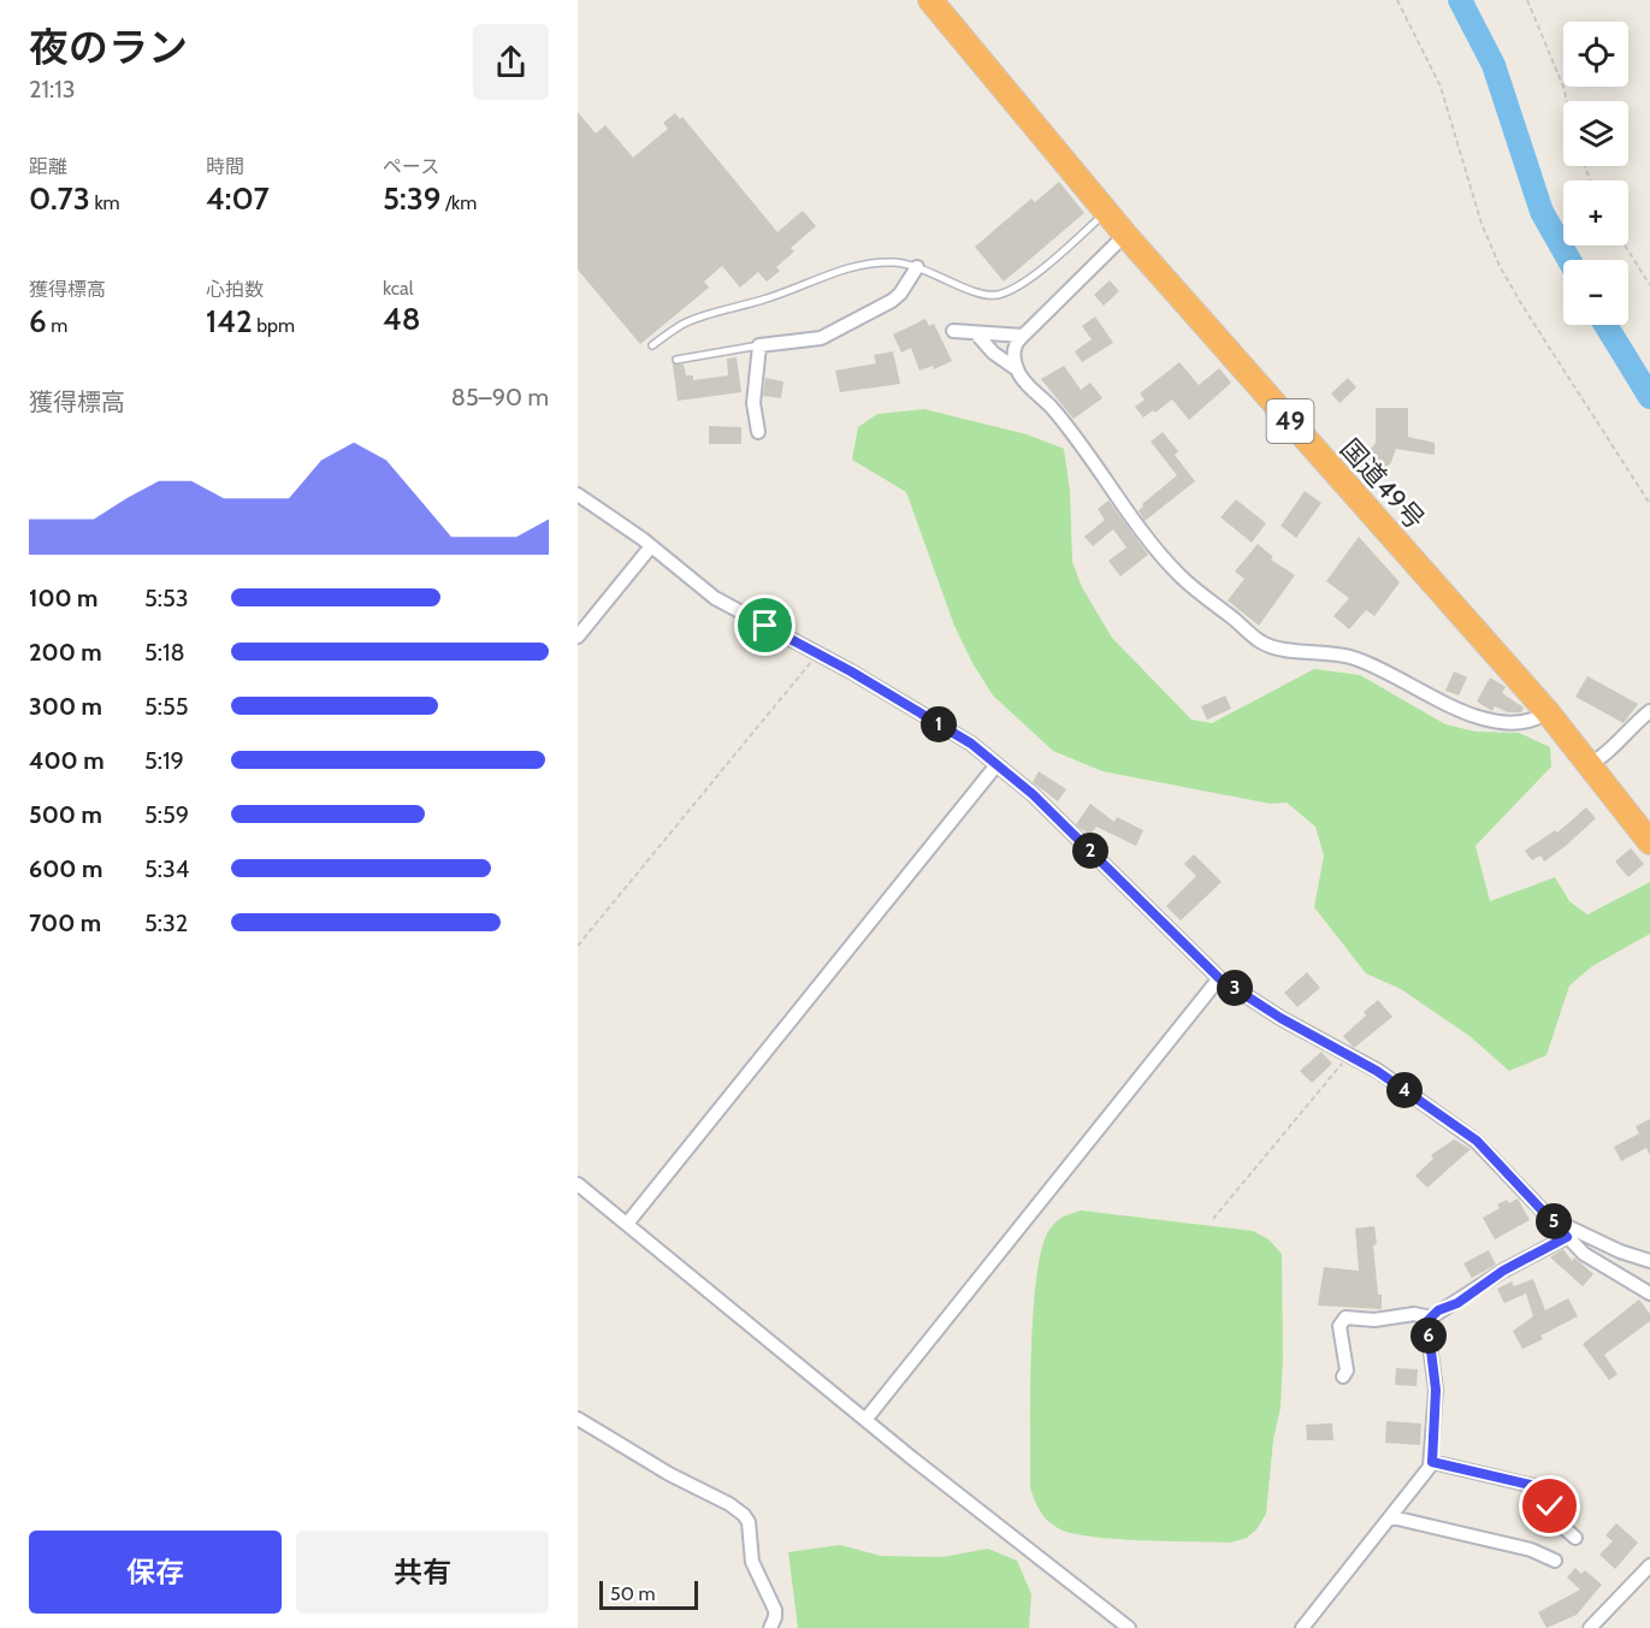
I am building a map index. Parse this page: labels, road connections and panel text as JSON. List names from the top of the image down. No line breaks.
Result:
{"streets":{"highway":["49","国道49号"]},"scale_bar":"50 m","page":{"heading":["夜のラン","21:13"],"map_buttons":["+","−"],"stats":[["距離","0.73 km"],["時間","4:07"],["ペース","5:39 /km"],["獲得標高","6 m"],["心拍数","142 bpm"],["kcal","48"]],"chart":["獲得標高","85–90 m"],"list":[{"name":"100 m","note":"5:53"},{"name":"200 m","note":"5:18"},{"name":"300 m","note":"5:55"},{"name":"400 m","note":"5:19"},{"name":"500 m","note":"5:59"},{"name":"600 m","note":"5:34"},{"name":"700 m","note":"5:32"}],"pins":["1","2","3","4","5","6"],"buttons":["保存","共有"],"scale":"50 m"}}
